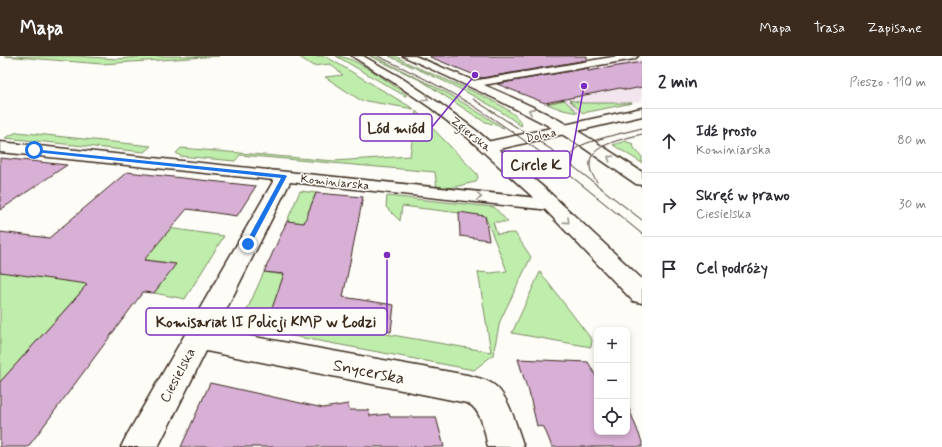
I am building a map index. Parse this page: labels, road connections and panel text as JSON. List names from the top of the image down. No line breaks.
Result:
{"streets":{"street":["Zgierska","Dolna","Kominiarska","Snycerska","Ciesielska"]},"crossings":[["Zgierska","Dolna"],["Zgierska","Kominiarska"],["Kominiarska","Ciesielska"],["Snycerska","Ciesielska"]],"places":["Lód miód","Circle K","Komisariat II Policji KMP w Łodzi"],"page":{"header":"Mapa","nav":["Mapa","Trasa","Zapisane"],"heading":["2 min","Pieszo · 110 m"],"list":[["Idź prosto","Kominiarska","80 m"],["Skręć w prawo","Ciesielska","30 m"],"Cel podróży"],"map_buttons":["+","−"]}}
